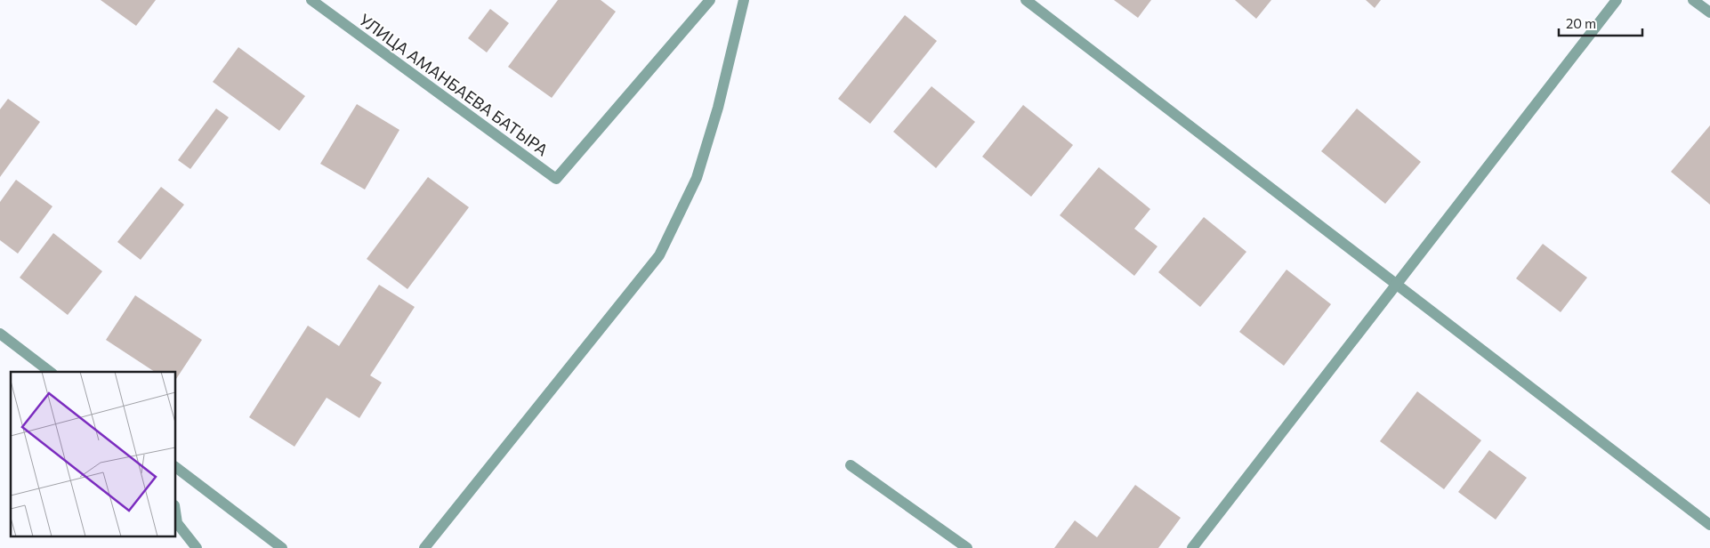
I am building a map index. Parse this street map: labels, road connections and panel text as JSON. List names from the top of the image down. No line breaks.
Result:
{"streets":{"street":["УЛИЦА АМАНБАЕВА БАТЫРА"]},"scale_bar":"20 m"}
